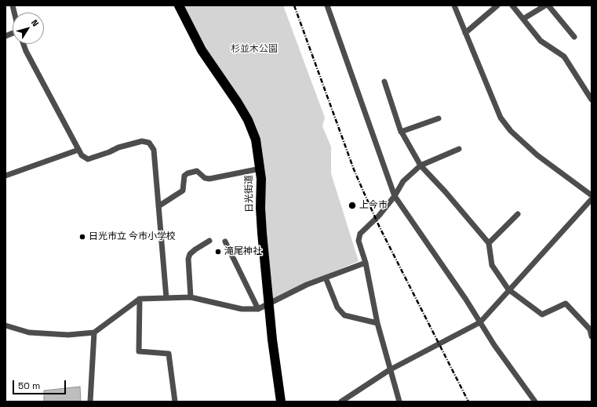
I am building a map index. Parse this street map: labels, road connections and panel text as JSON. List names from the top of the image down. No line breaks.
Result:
{"streets":{"highway":["日光街道"]},"parks":["杉並木公園"],"places":["上今市","日光市立 今市小学校","滝尾神社"],"scale_bar":"50 m","north":"top right"}
